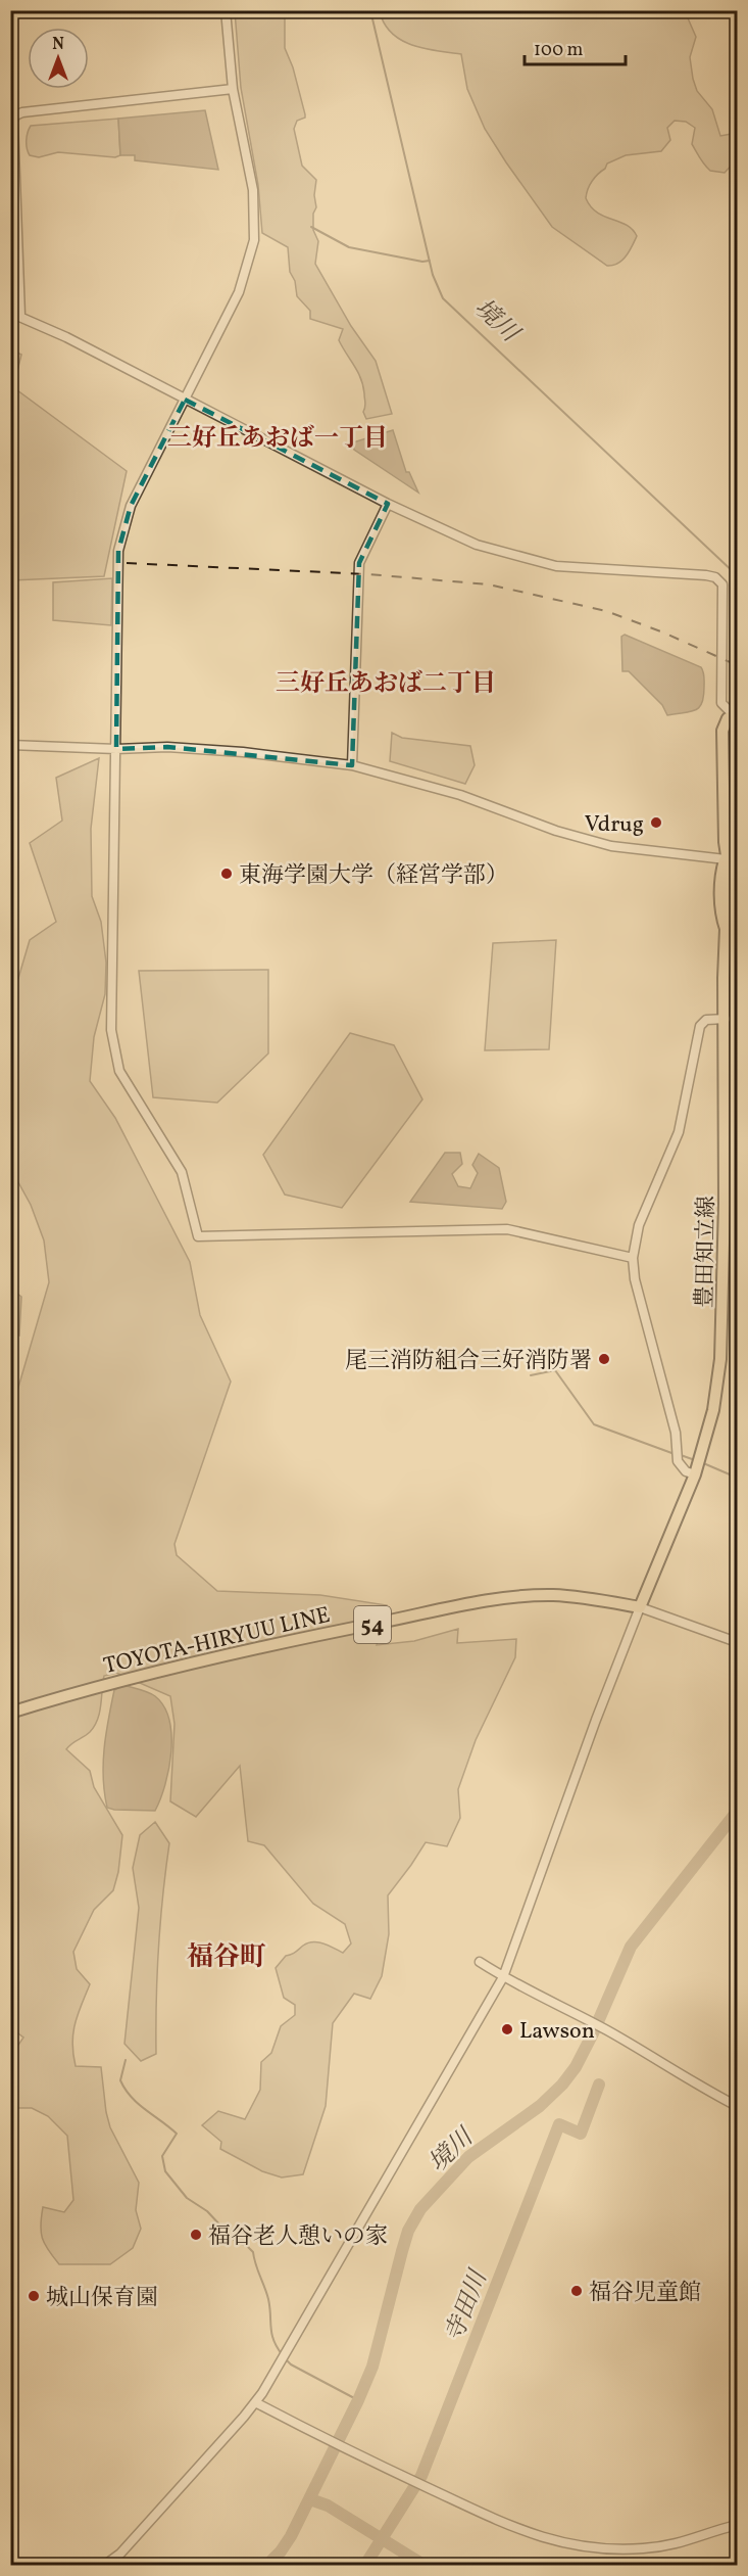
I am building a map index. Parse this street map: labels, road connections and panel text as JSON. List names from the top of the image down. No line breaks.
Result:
{"streets":{"main road":["豊田知立線","54","TOYOTA-HIRYUU LINE"]},"districts":["三好丘あおば一丁目","三好丘あおば二丁目","福谷町"],"water":["境川","寺田川"],"places":["Vdrug","東海学園大学（経営学部）","尾三消防組合三好消防署","Lawson","福谷老人憩いの家","福谷児童館","城山保育園"],"scale_bar":"100 m","north":"top"}
